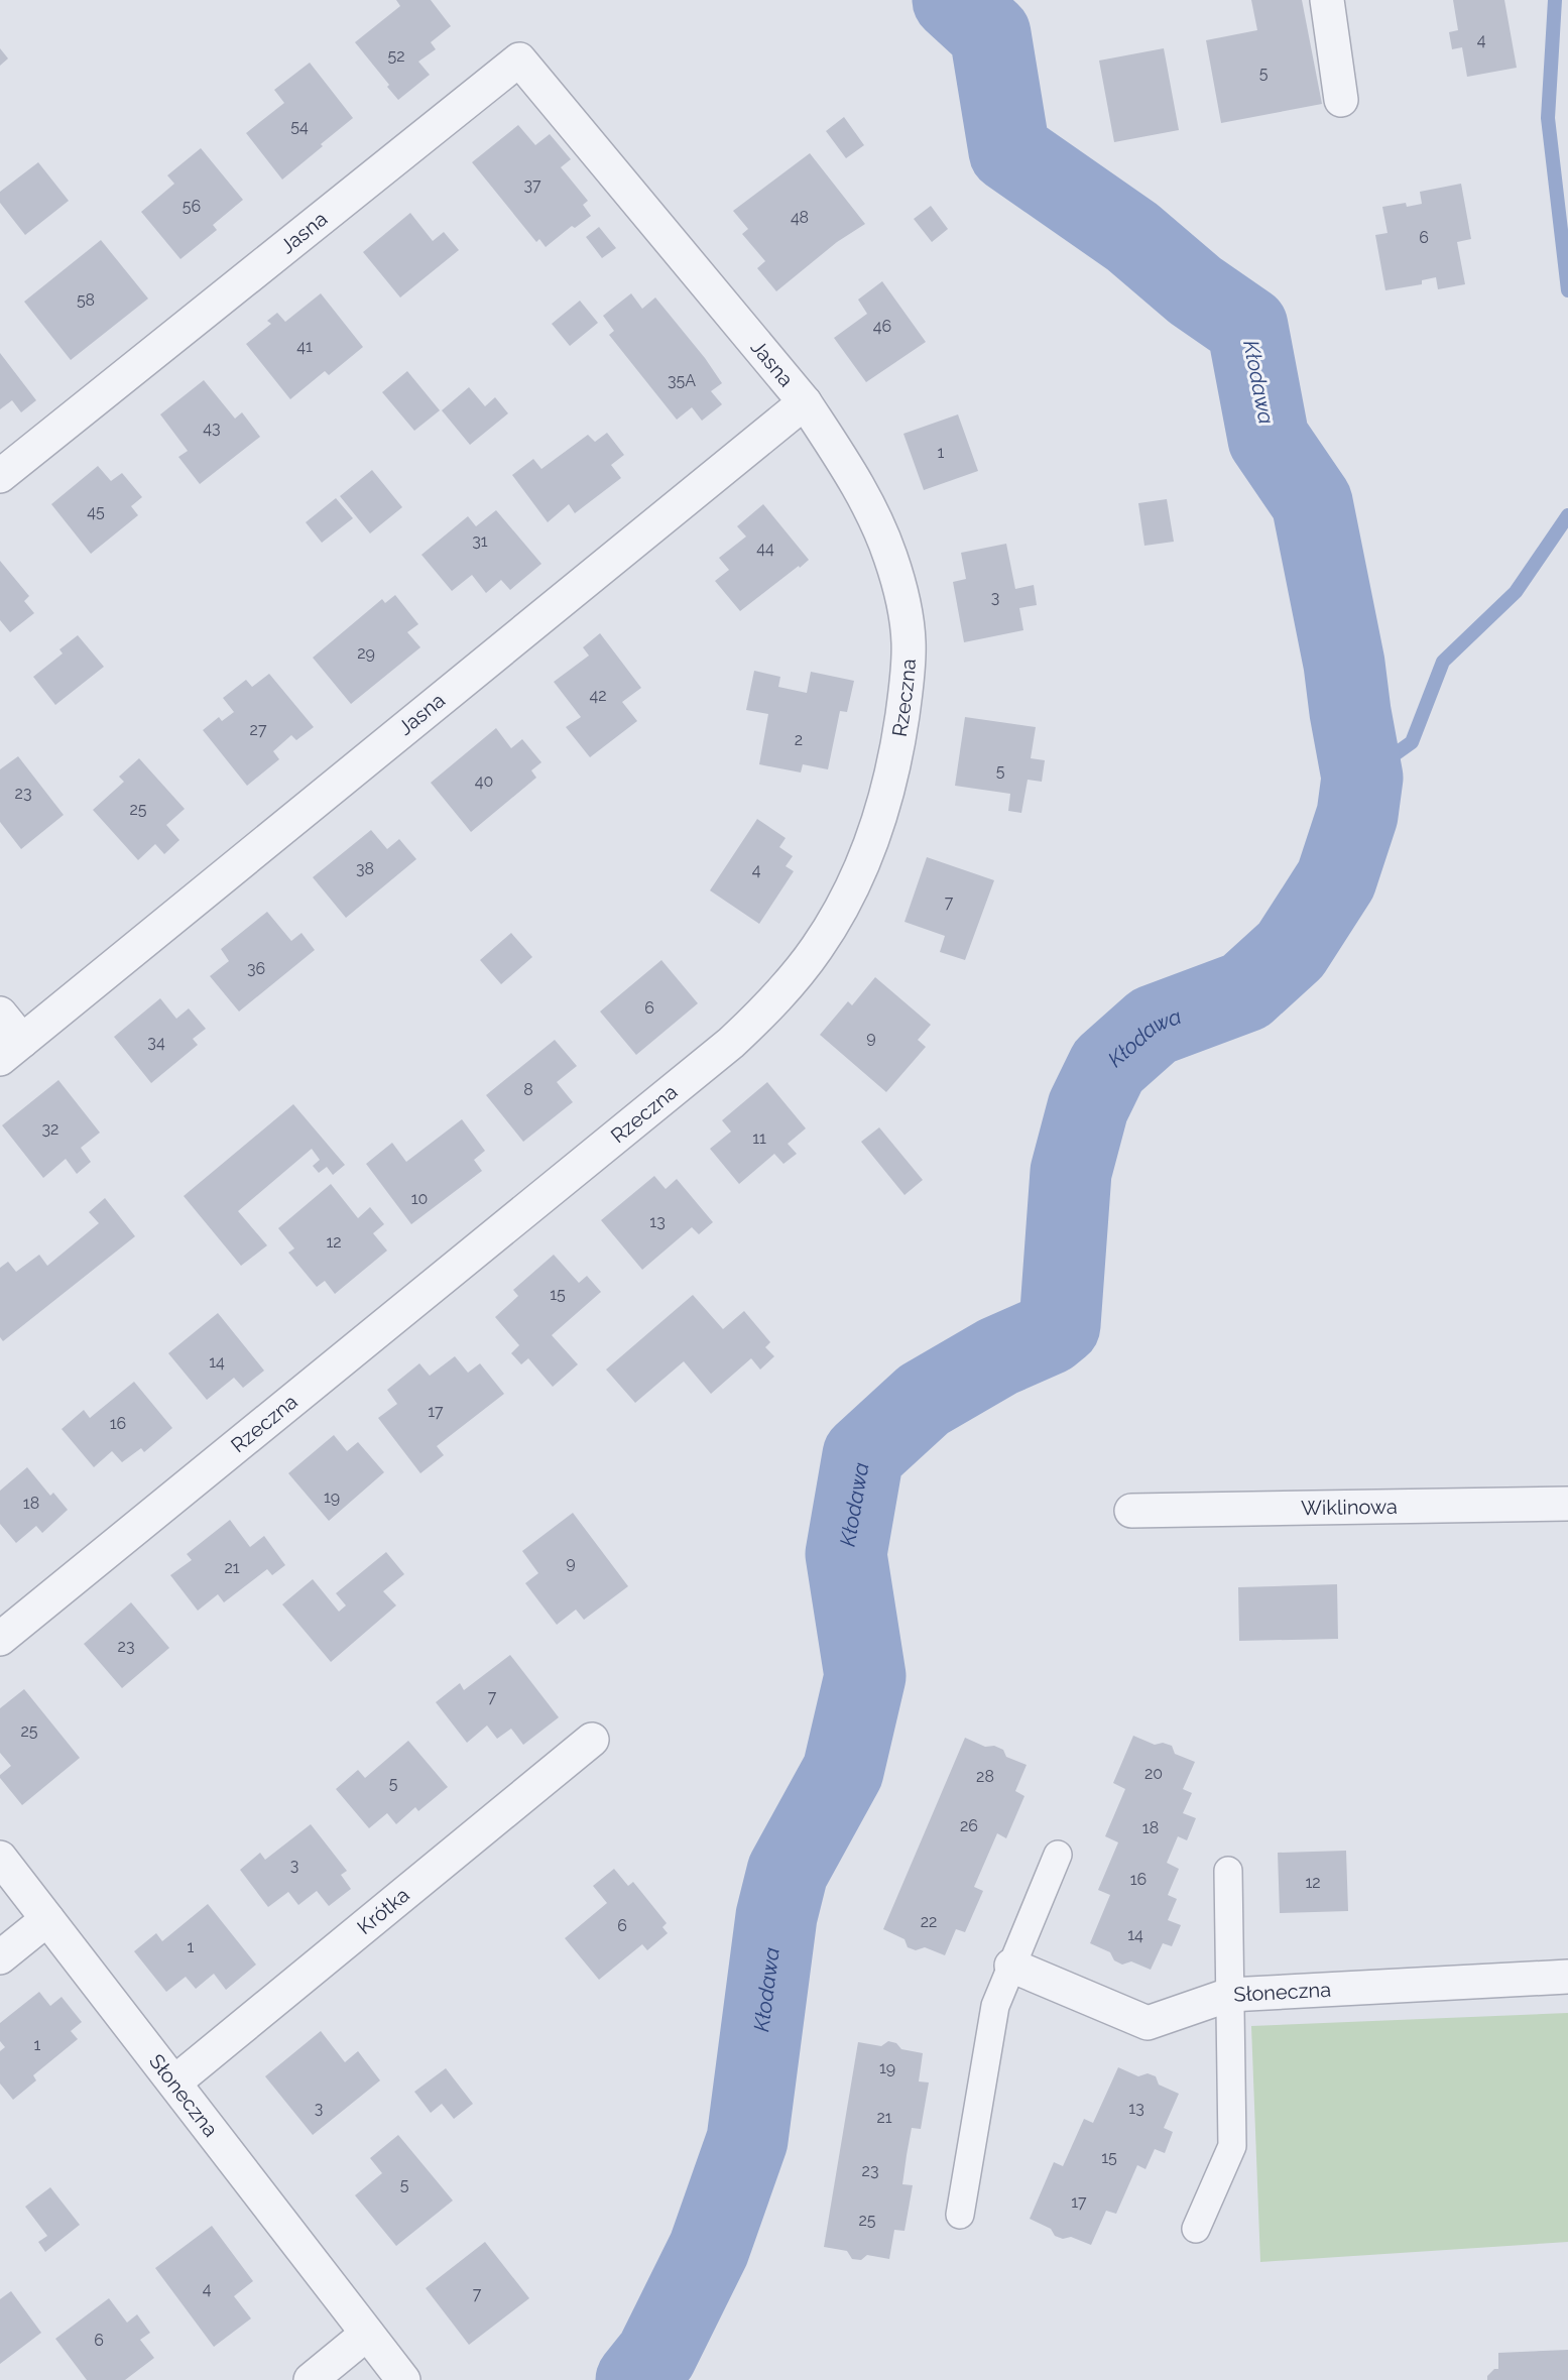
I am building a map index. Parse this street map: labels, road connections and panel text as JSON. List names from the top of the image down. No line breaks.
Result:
{"streets":{"street":["Jasna","Rzeczna","Wiklinowa","Krótka","Słoneczna"]},"crossings":[["Jasna","Rzeczna"],["Krótka","Słoneczna"]],"water":["Kłodawa"],"house_numbers":["4","52","5","54","37","56","48","6","58","46","41","35A","43","1","45","31","44","3","29","42","27","2","5","40","23","25","38","4","7","36","6","9","34","8","32","11","10","13","12","15","14","17","16","19","18","9","21","23","7","25","20","28","5","26","18","3","16","12","22","6","14","1","1","19","3","13","21","15","23","5","17","25","4","7","6"]}
